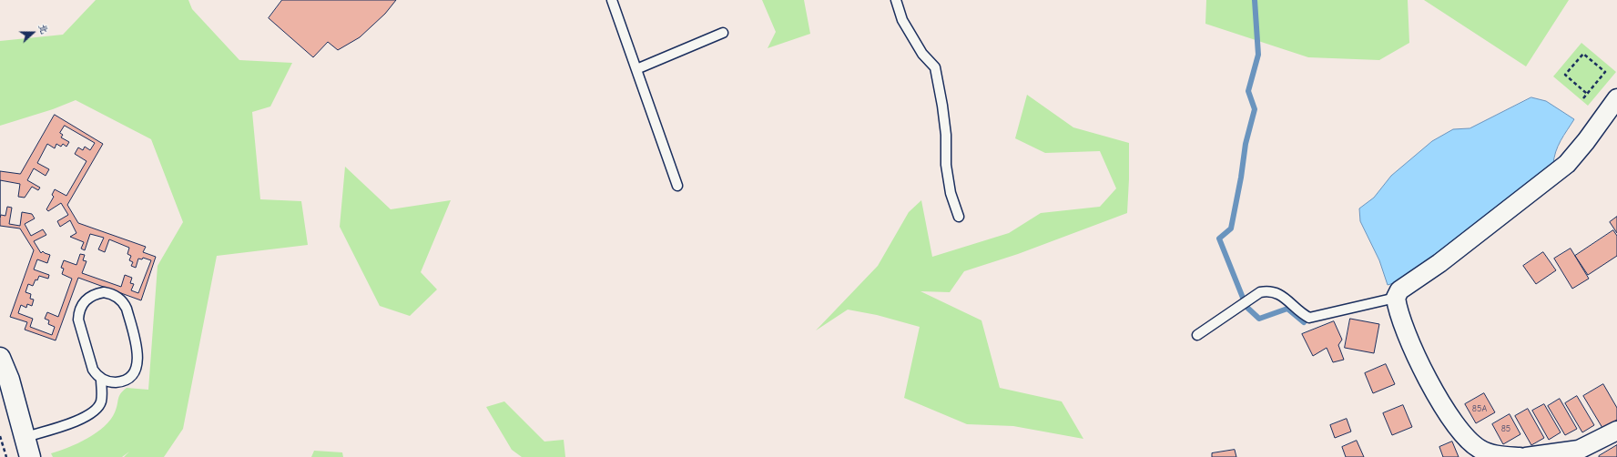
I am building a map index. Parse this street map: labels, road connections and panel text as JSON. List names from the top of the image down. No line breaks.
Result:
{"house_numbers":["85A","85"],"north":"right"}
